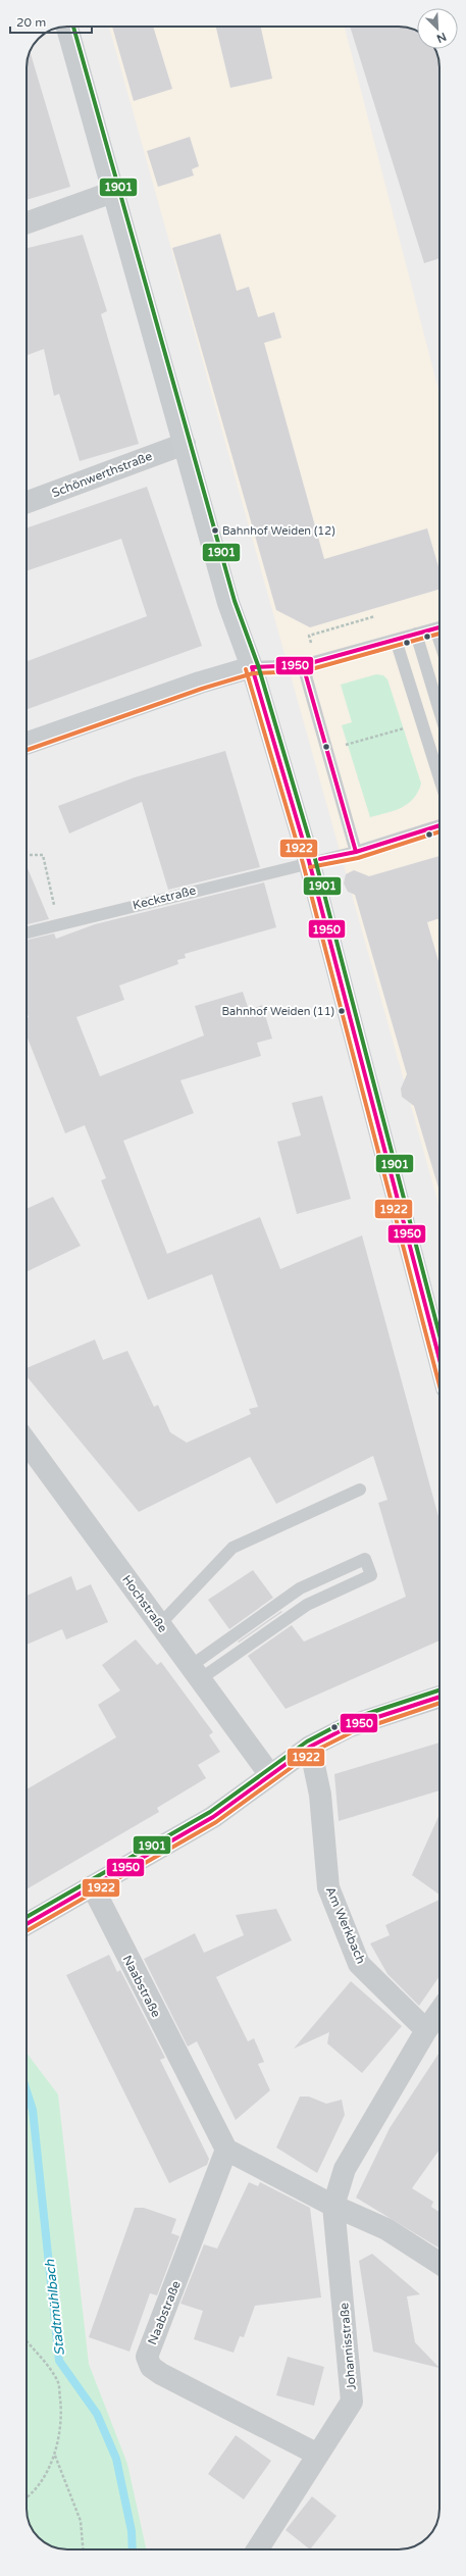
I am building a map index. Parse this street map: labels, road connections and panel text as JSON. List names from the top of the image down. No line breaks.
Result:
{"streets":{"street":["Schönwerthstraße","Hochstraße","Am Werkbach","Naabstraße","Johannisstraße"],"lane":["Keckstraße"]},"crossings":[["Am Werkbach","Johannisstraße"],["Naabstraße","Johannisstraße"]],"water":["Stadtmühlbach"],"places":["Bahnhof Weiden (12)","Bahnhof Weiden (11)"],"lines":["transit line 1901","transit line 1950","transit line 1922"],"scale_bar":"20 m","north":"bottom right"}
